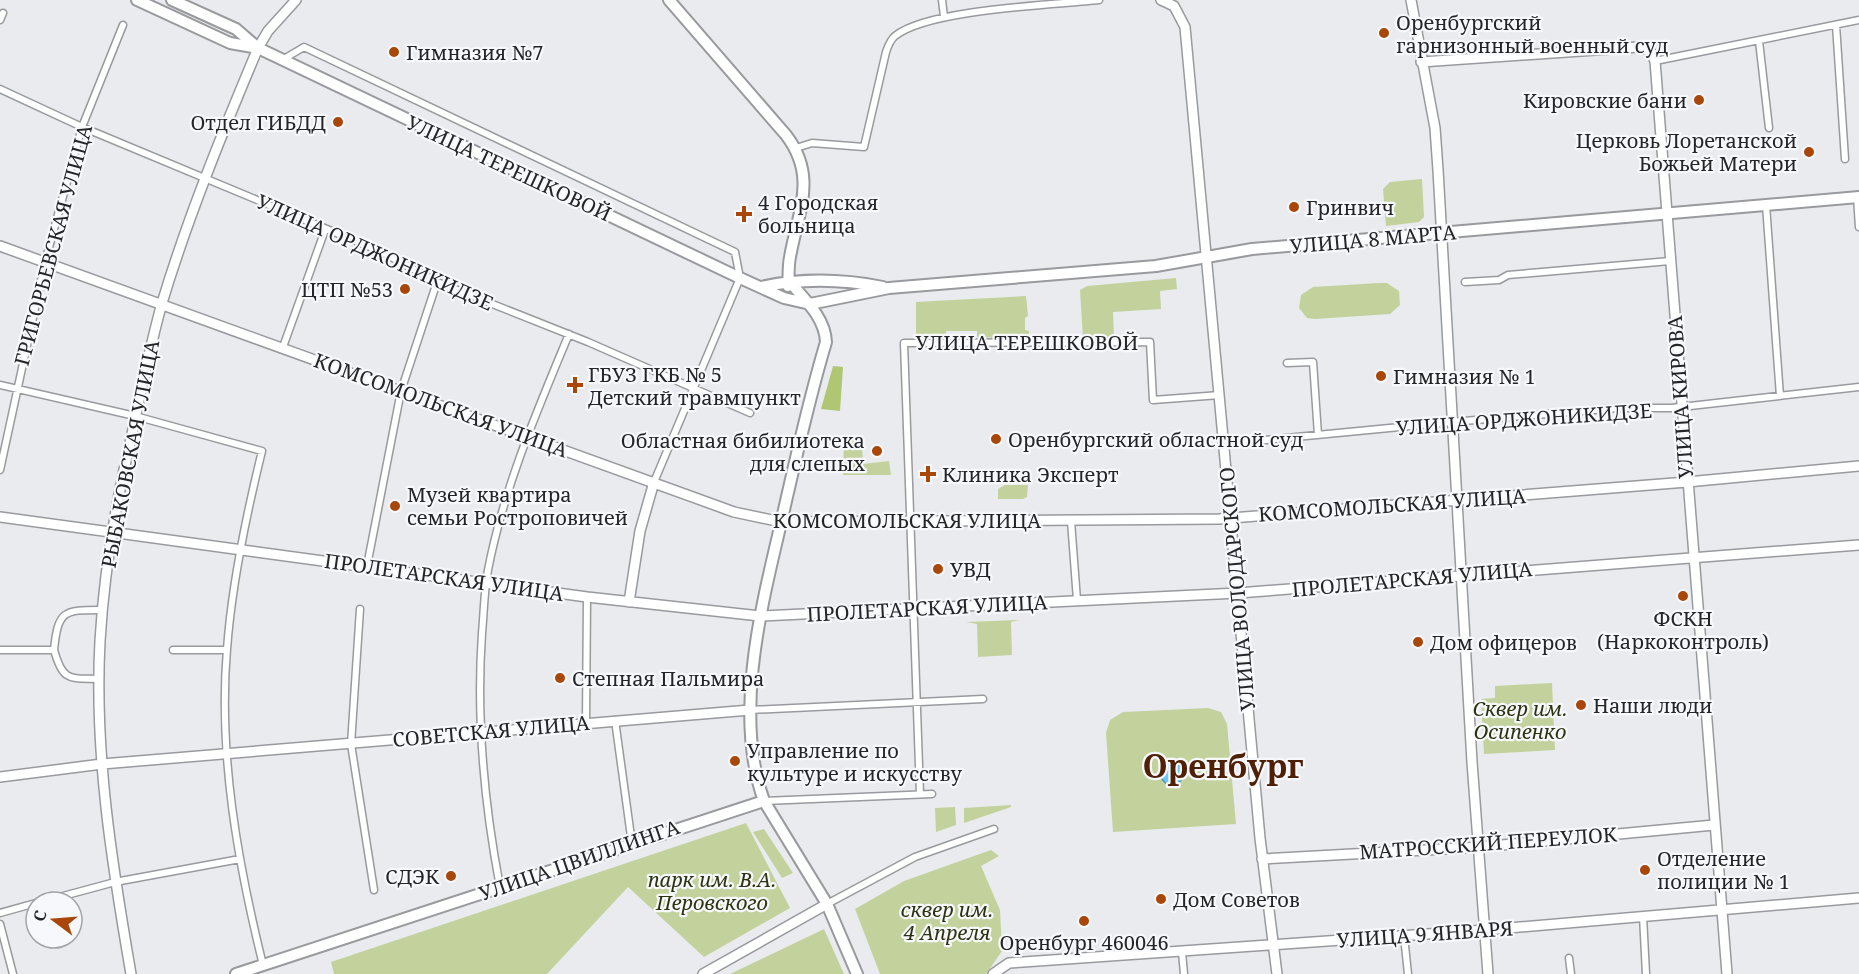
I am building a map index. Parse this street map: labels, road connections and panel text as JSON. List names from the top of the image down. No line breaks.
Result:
{"streets":{"main road":["УЛИЦА ТЕРЕШКОВОЙ","УЛИЦА 8 МАРТА","УЛИЦА КИРОВА","КОМСОМОЛЬСКАЯ УЛИЦА","РЫБАКОВСКАЯ УЛИЦА","ПРОЛЕТАРСКАЯ УЛИЦА","УЛИЦА ВОЛОДАРСКОГО","СОВЕТСКАЯ УЛИЦА","МАТРОССКИЙ ПЕРЕУЛОК","УЛИЦА ЦВИЛЛИНГА","УЛИЦА 9 ЯНВАРЯ"],"street":["ГРИГОРЬЕВСКАЯ УЛИЦА","УЛИЦА ОРДЖОНИКИДЗЕ"]},"crossings":[["УЛИЦА ТЕРЕШКОВОЙ","УЛИЦА 8 МАРТА"],["УЛИЦА ТЕРЕШКОВОЙ","КОМСОМОЛЬСКАЯ УЛИЦА"],["УЛИЦА ТЕРЕШКОВОЙ","РЫБАКОВСКАЯ УЛИЦА"],["УЛИЦА ТЕРЕШКОВОЙ","УЛИЦА ВОЛОДАРСКОГО"],["УЛИЦА 8 МАРТА","УЛИЦА КИРОВА"],["УЛИЦА 8 МАРТА","УЛИЦА ВОЛОДАРСКОГО"],["ГРИГОРЬЕВСКАЯ УЛИЦА","УЛИЦА ОРДЖОНИКИДЗЕ"],["ГРИГОРЬЕВСКАЯ УЛИЦА","КОМСОМОЛЬСКАЯ УЛИЦА"],["УЛИЦА ОРДЖОНИКИДЗЕ","УЛИЦА КИРОВА"],["УЛИЦА ОРДЖОНИКИДЗЕ","РЫБАКОВСКАЯ УЛИЦА"],["УЛИЦА ОРДЖОНИКИДЗЕ","УЛИЦА ВОЛОДАРСКОГО"],["УЛИЦА КИРОВА","КОМСОМОЛЬСКАЯ УЛИЦА"],["УЛИЦА КИРОВА","ПРОЛЕТАРСКАЯ УЛИЦА"],["УЛИЦА КИРОВА","МАТРОССКИЙ ПЕРЕУЛОК"],["УЛИЦА КИРОВА","УЛИЦА 9 ЯНВАРЯ"],["КОМСОМОЛЬСКАЯ УЛИЦА","РЫБАКОВСКАЯ УЛИЦА"],["КОМСОМОЛЬСКАЯ УЛИЦА","УЛИЦА ВОЛОДАРСКОГО"],["РЫБАКОВСКАЯ УЛИЦА","ПРОЛЕТАРСКАЯ УЛИЦА"],["РЫБАКОВСКАЯ УЛИЦА","СОВЕТСКАЯ УЛИЦА"],["ПРОЛЕТАРСКАЯ УЛИЦА","УЛИЦА ВОЛОДАРСКОГО"],["УЛИЦА ВОЛОДАРСКОГО","МАТРОССКИЙ ПЕРЕУЛОК"],["УЛИЦА ВОЛОДАРСКОГО","УЛИЦА 9 ЯНВАРЯ"]],"districts":["Оренбург"],"parks":["Сквер им. Осипенко","парк им. В.А. Перовского","сквер им. 4 Апреля"],"places":{"other":["Оренбургский гарнизонный военный суд","Гимназия №7","Кировские бани","Отдел ГИБДД","Церковь Лоретанской Божьей Матери","Гринвич","ЦТП №53","Гимназия № 1","Оренбургский областной суд","Областная бибилиотека для слепых","Музей квартира семьи Ростроповичей","УВД","ФСКН (Наркоконтроль)","Дом офицеров","Степная Пальмира","Наши люди","Управление по культуре и искусству","Отделение полиции № 1","СДЭК","Дом Советов","Оренбург 460046"],"health":["4 Городская больница","ГБУЗ ГКБ № 5 Детский травмпункт","Клиника Эксперт"]},"north":"left"}
